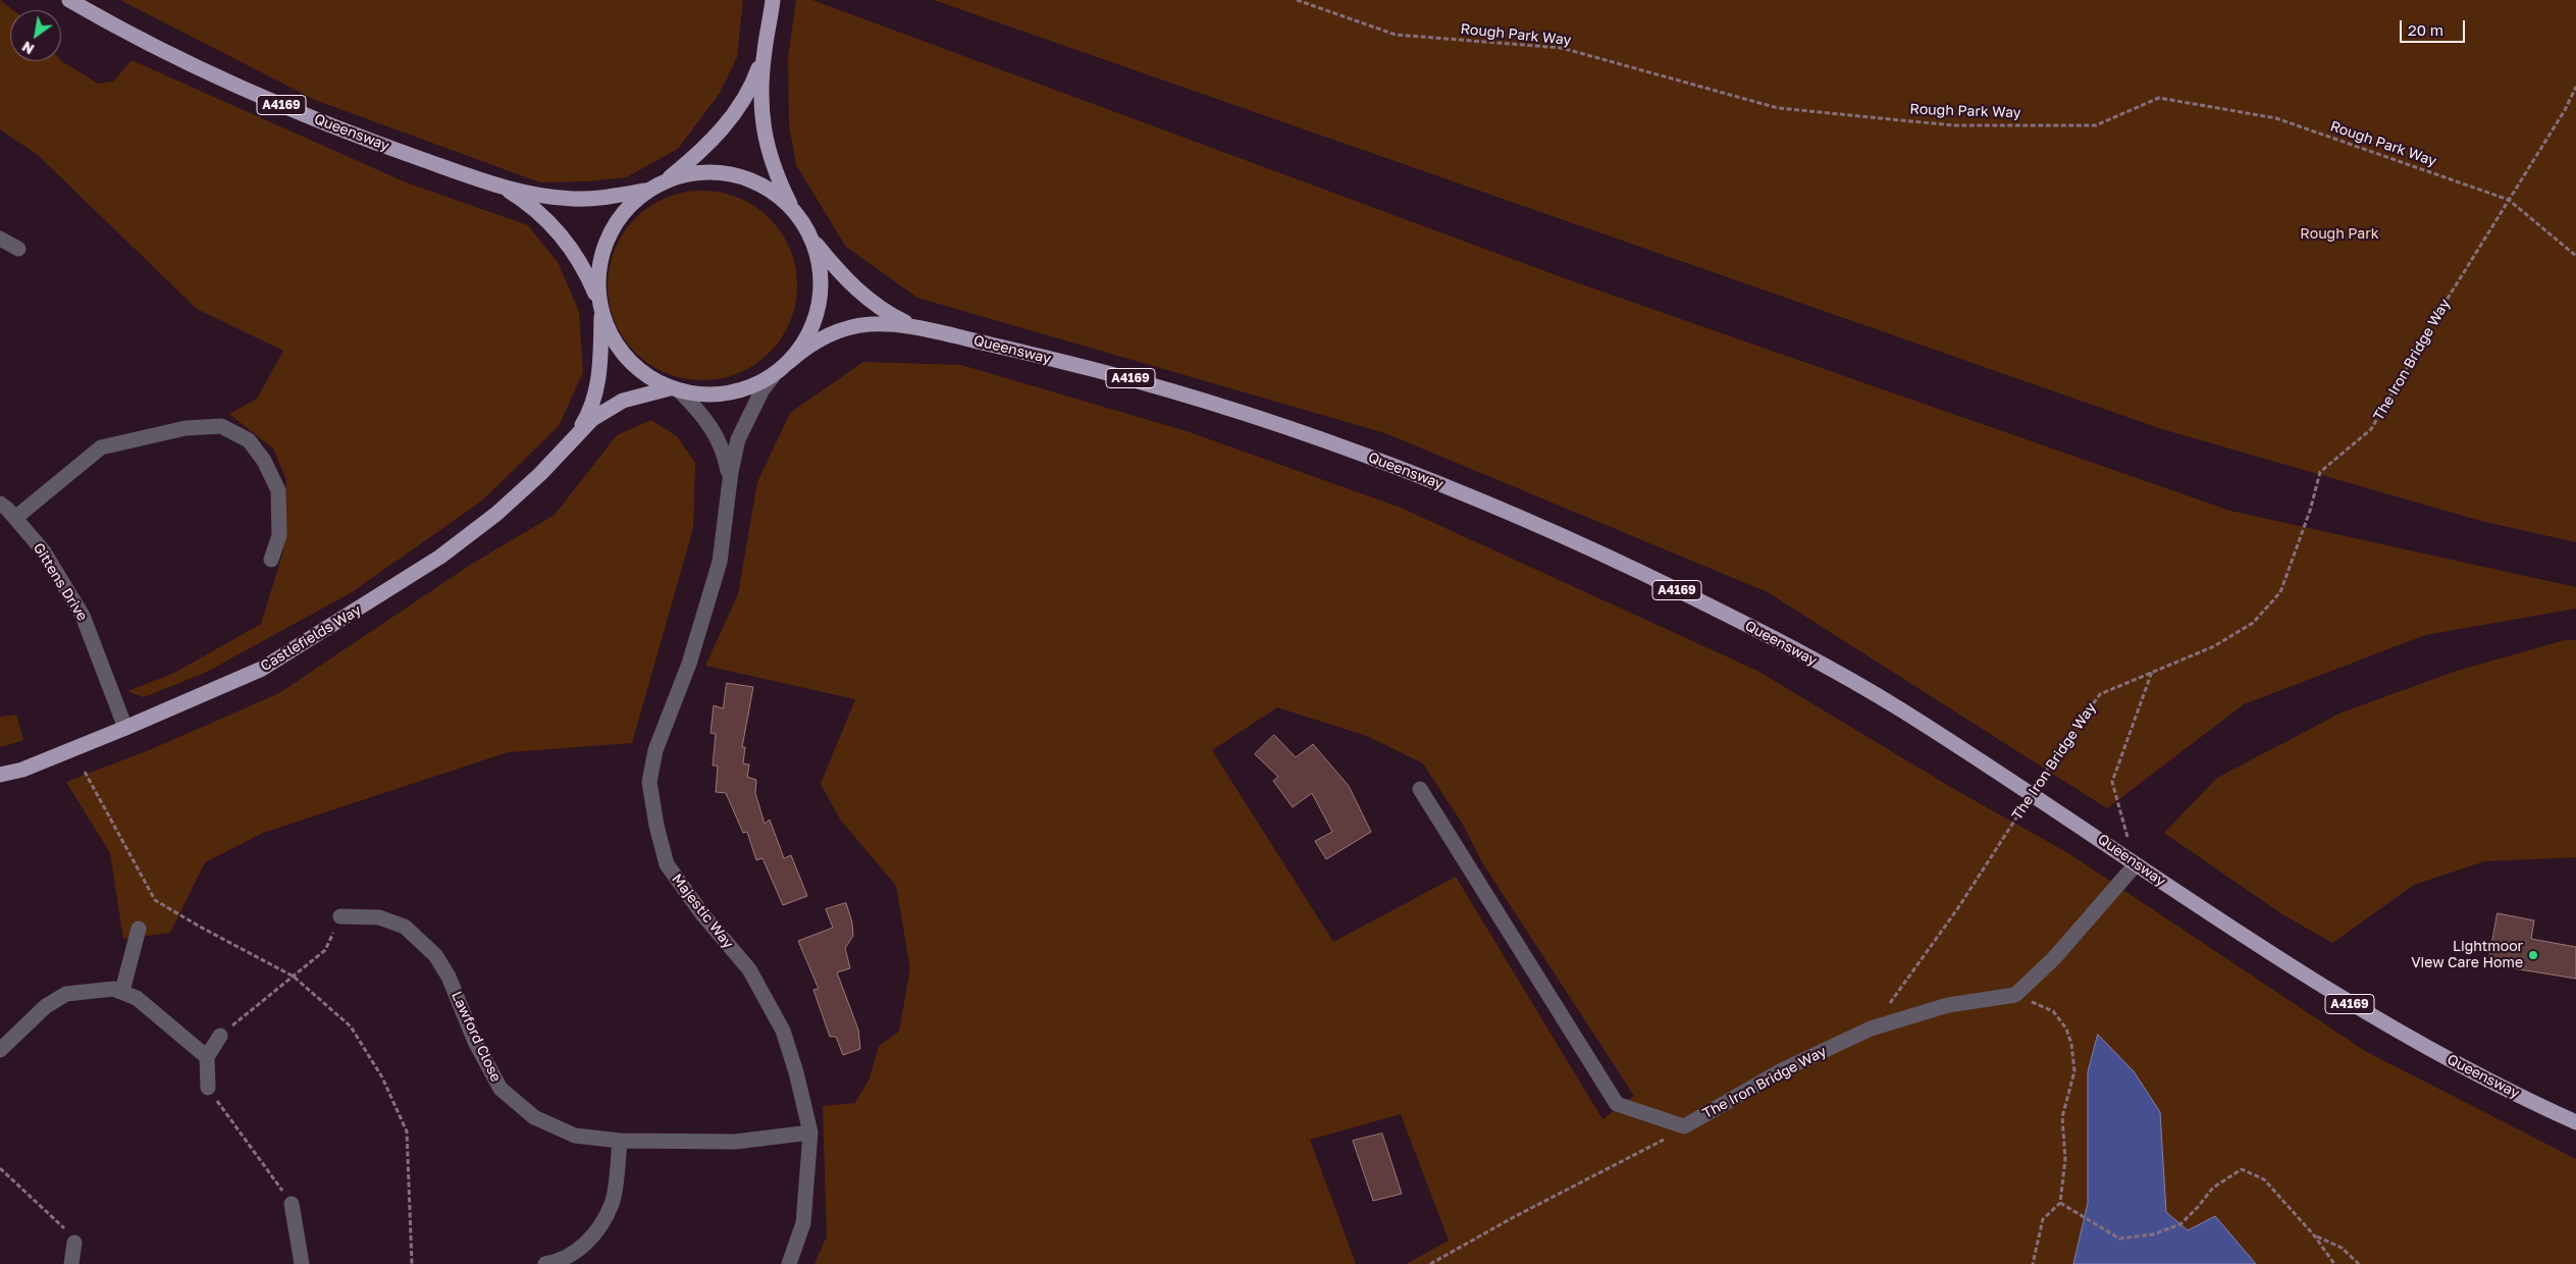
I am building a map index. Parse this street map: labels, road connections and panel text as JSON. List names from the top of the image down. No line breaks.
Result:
{"streets":{"main road":["A4169","Queensway","Castlefields Way"],"street":["The Iron Bridge Way","Gittens Drive","Majestic Way","Lawford Close"],"path":["Rough Park Way"]},"crossings":[["Rough Park Way","The Iron Bridge Way"],["Queensway","Castlefields Way"],["Queensway","Majestic Way"],["Gittens Drive","Castlefields Way"],["Castlefields Way","Majestic Way"],["Majestic Way","Lawford Close"]],"parks":["Rough Park"],"places":["Lightmoor View Care Home"],"scale_bar":"20 m","north":"bottom left"}
